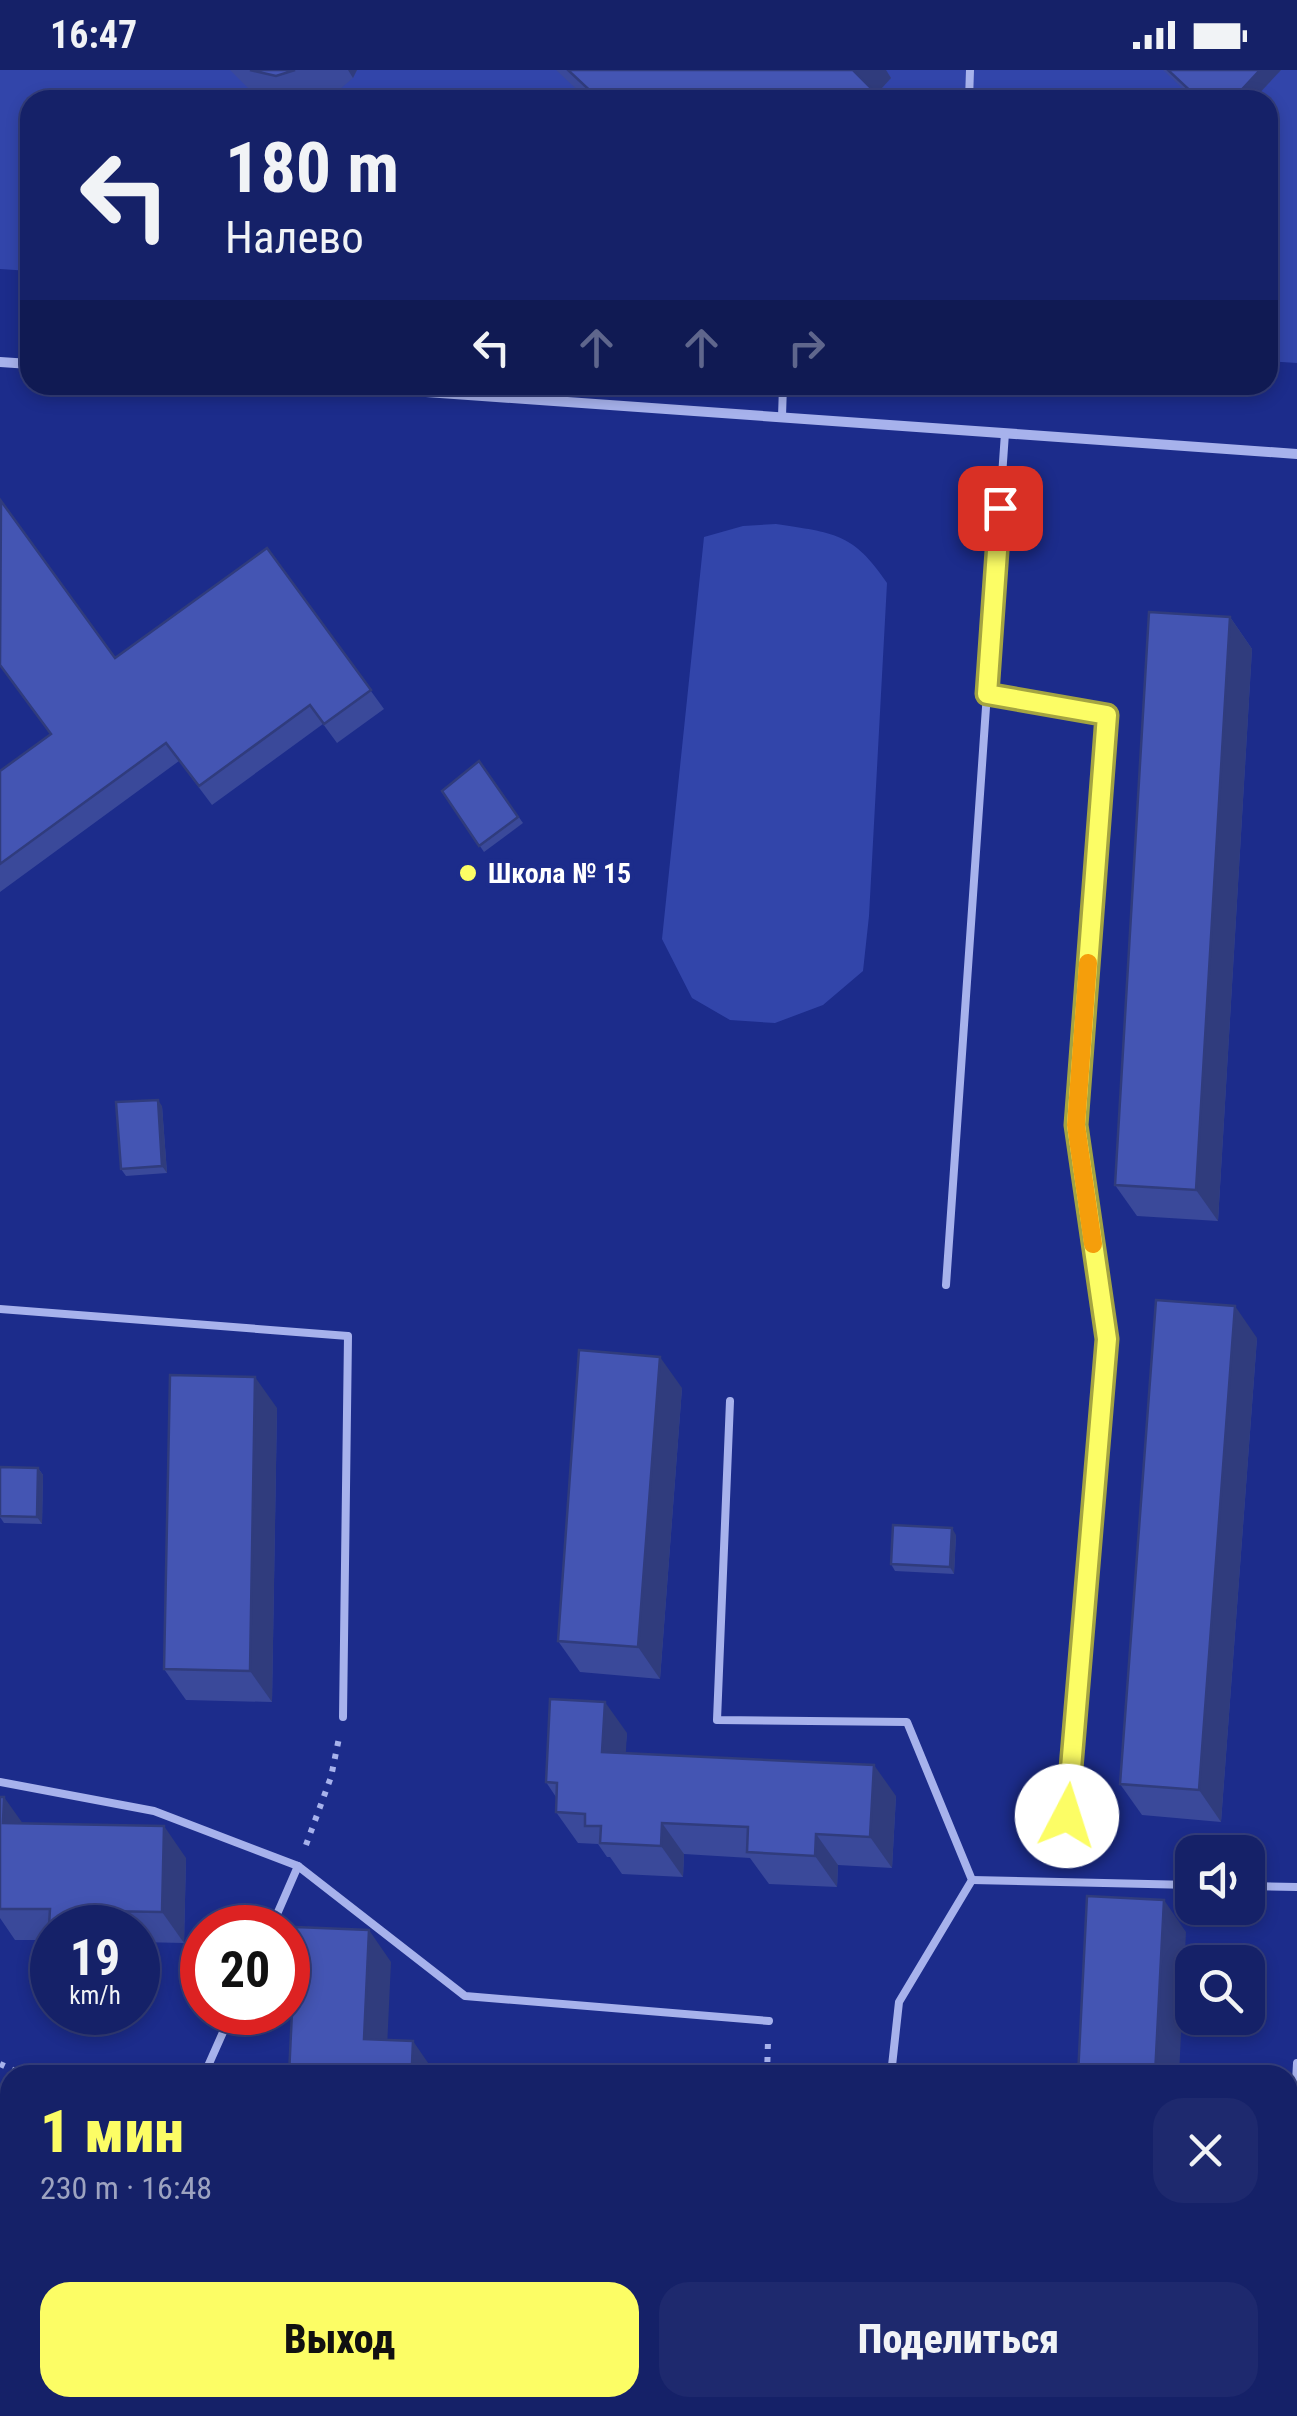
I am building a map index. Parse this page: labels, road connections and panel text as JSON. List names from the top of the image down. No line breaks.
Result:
{"places":["Школа № 15"],"page":{"status":"16:47","turn":["180 m","Налево"],"speed":"19 km/h","limit":"20","heading":["1 мин","230 m · 16:48"],"buttons":["Выход","Поделиться"]}}
